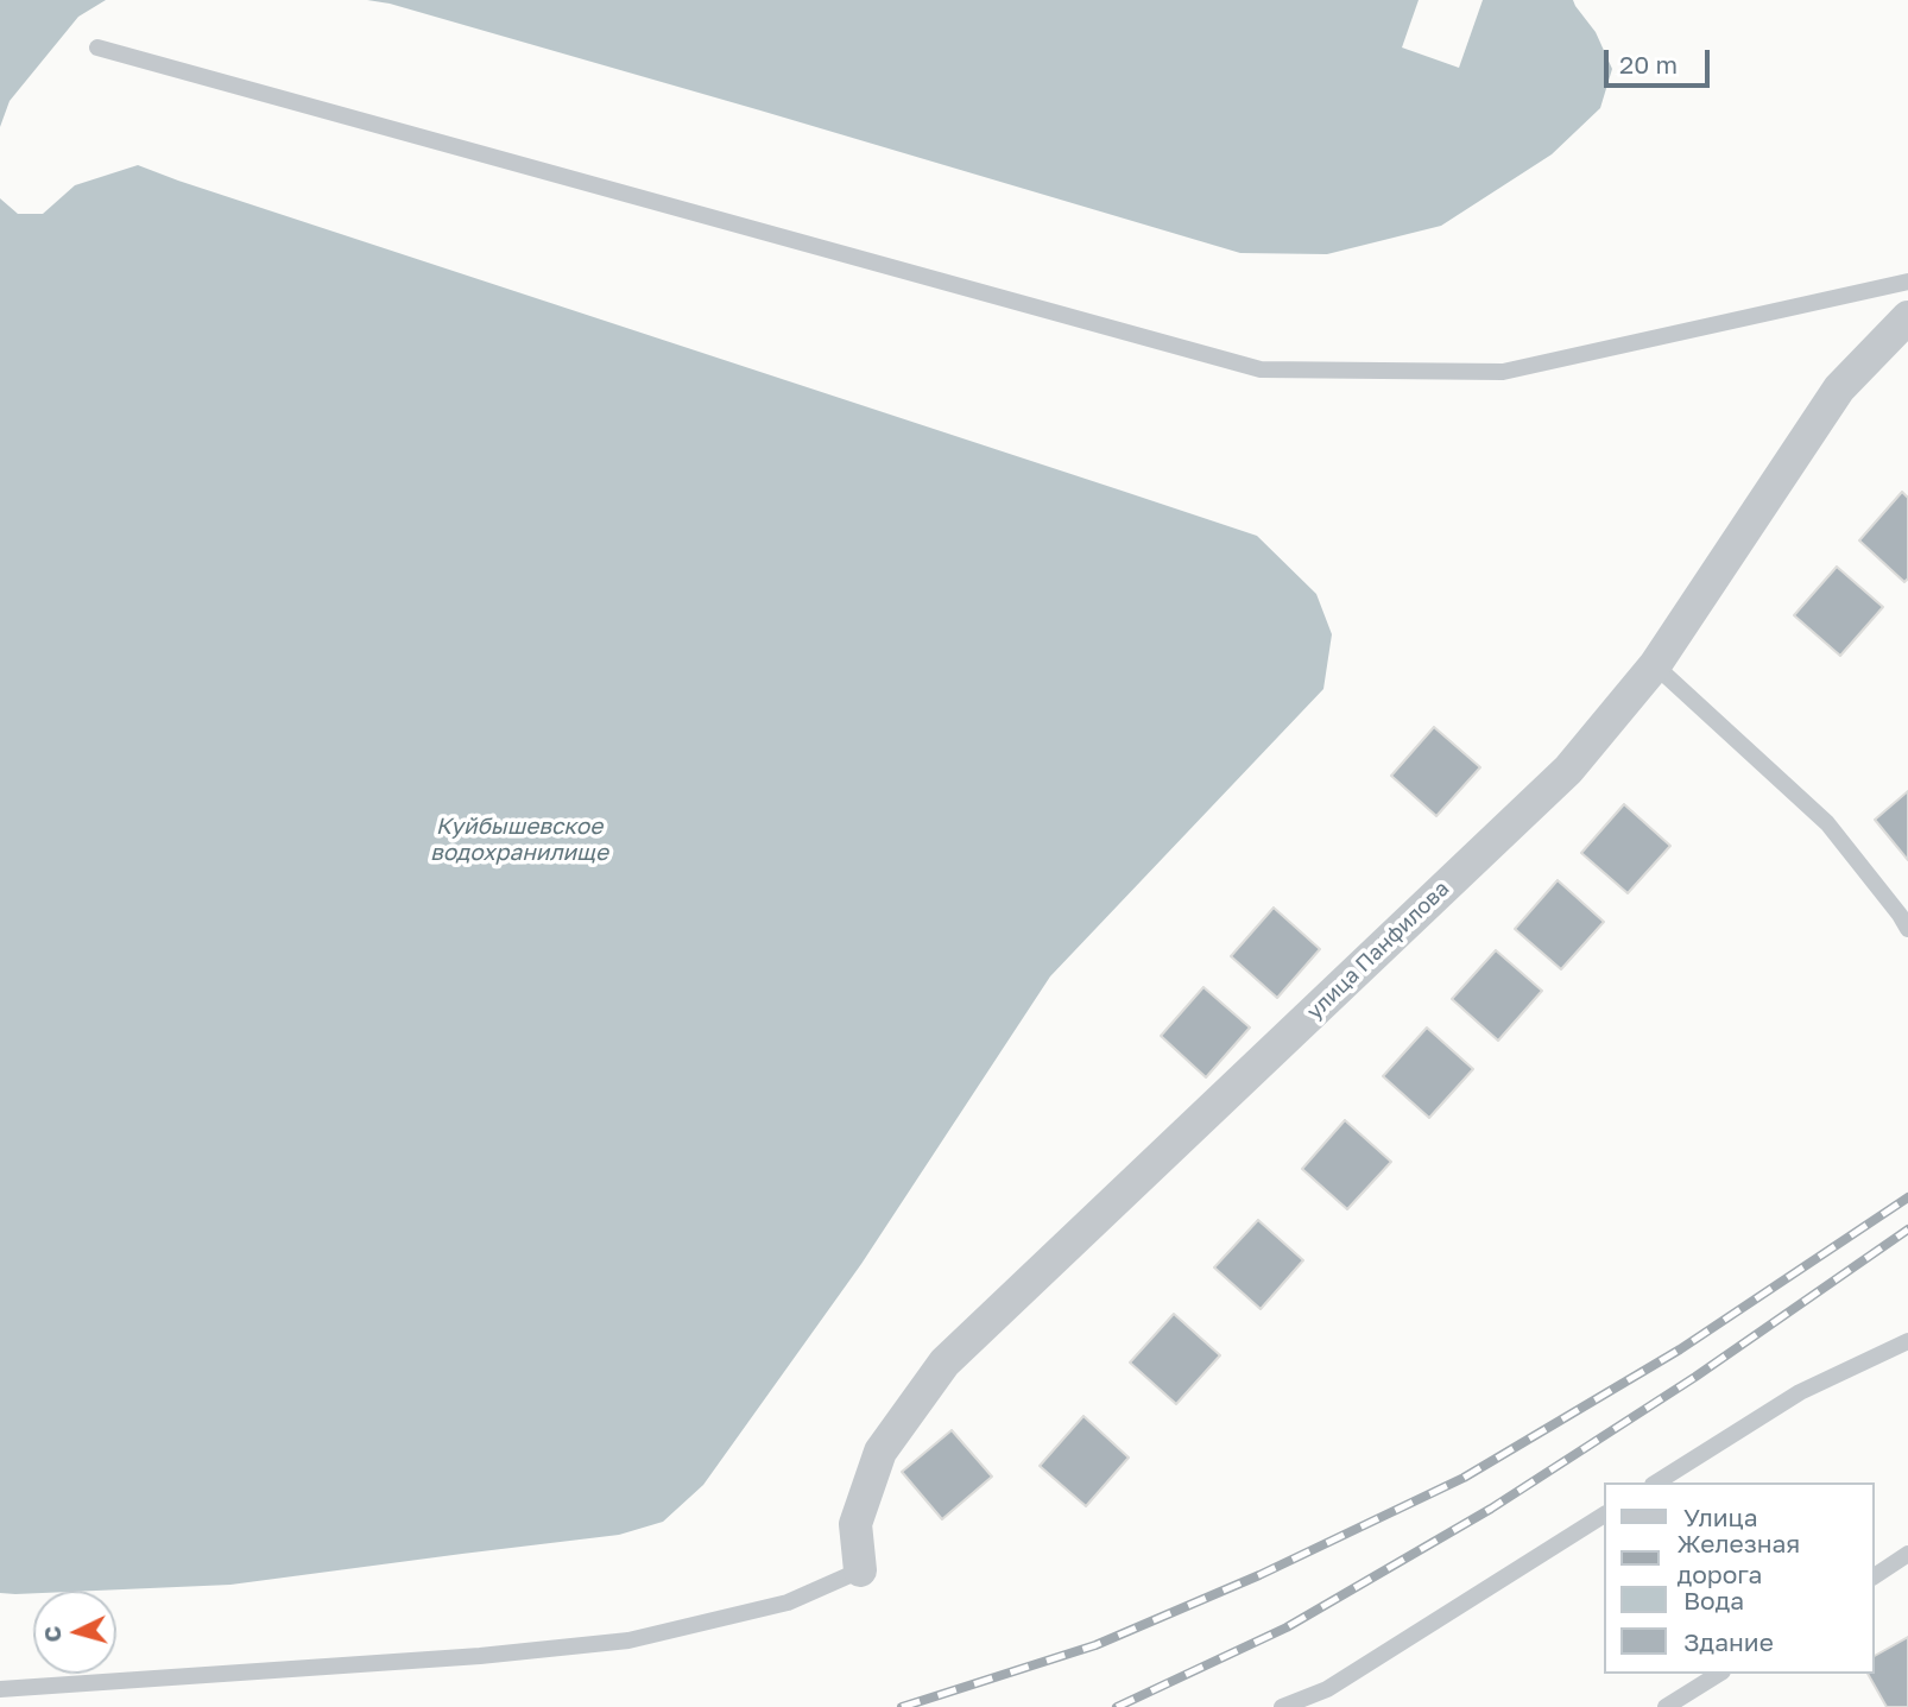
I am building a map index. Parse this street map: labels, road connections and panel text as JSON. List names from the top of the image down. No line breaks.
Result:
{"streets":{"street":["улица Панфилова"]},"water":["Куйбышевское водохранилище"],"legend":["Улица","Железная дорога","Вода","Здание"],"scale_bar":"20 m","north":"left"}
